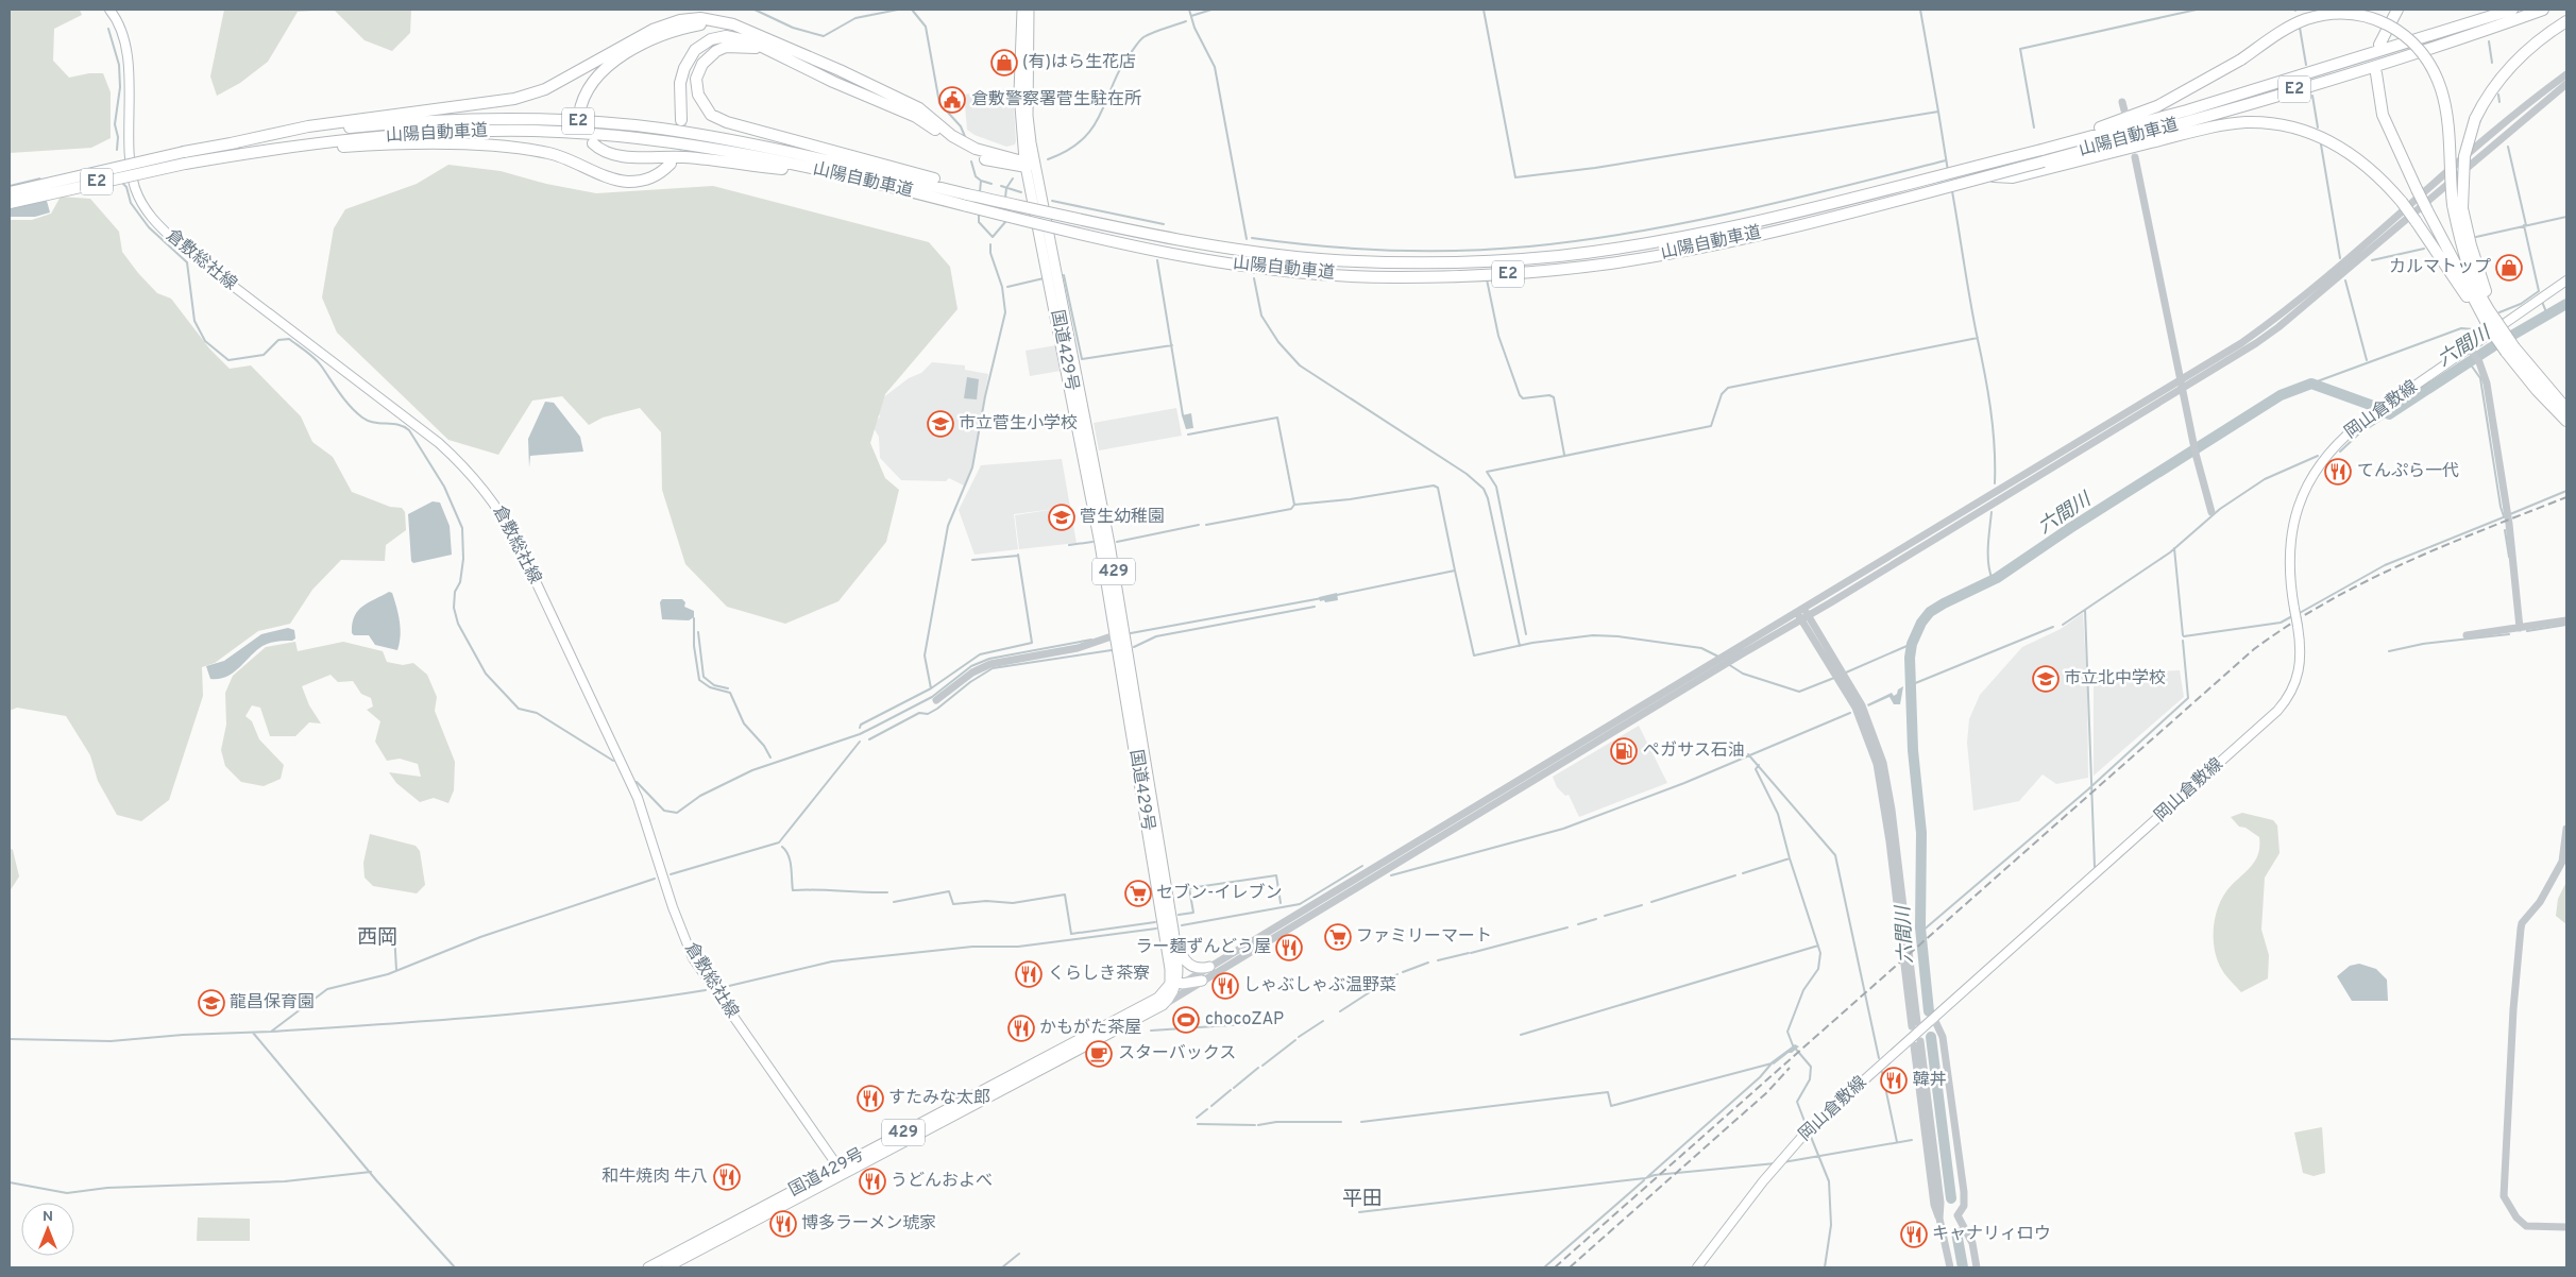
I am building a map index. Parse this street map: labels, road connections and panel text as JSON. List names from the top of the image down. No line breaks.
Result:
{"streets":{"highway":["E2","山陽自動車道","国道429号","429"],"main road":["倉敷総社線","岡山倉敷線"]},"crossings":[["倉敷総社線","国道429号"]],"districts":["西岡","平田"],"water":["六間川"],"places":{"shop":["(有)はら生花店","カルマトップ"],"public building":["倉敷警察署菅生駐在所"],"school or university":["市立菅生小学校","菅生幼稚園","市立北中学校","龍昌保育園"],"restaurant":["てんぷら一代","ラー麺ずんどう屋","くらしき茶寮","しゃぶしゃぶ温野菜","かもがた茶屋","韓丼","すたみな太郎","和牛焼肉 牛八","うどんおよべ","博多ラーメン琥家","キャナリィ·ロウ"],"fuel station":["ペガサス石油"],"supermarket":["セブン-イレブン","ファミリーマート"],"sports":["chocoZAP"],"cafe":["スターバックス"]},"north":"top"}
